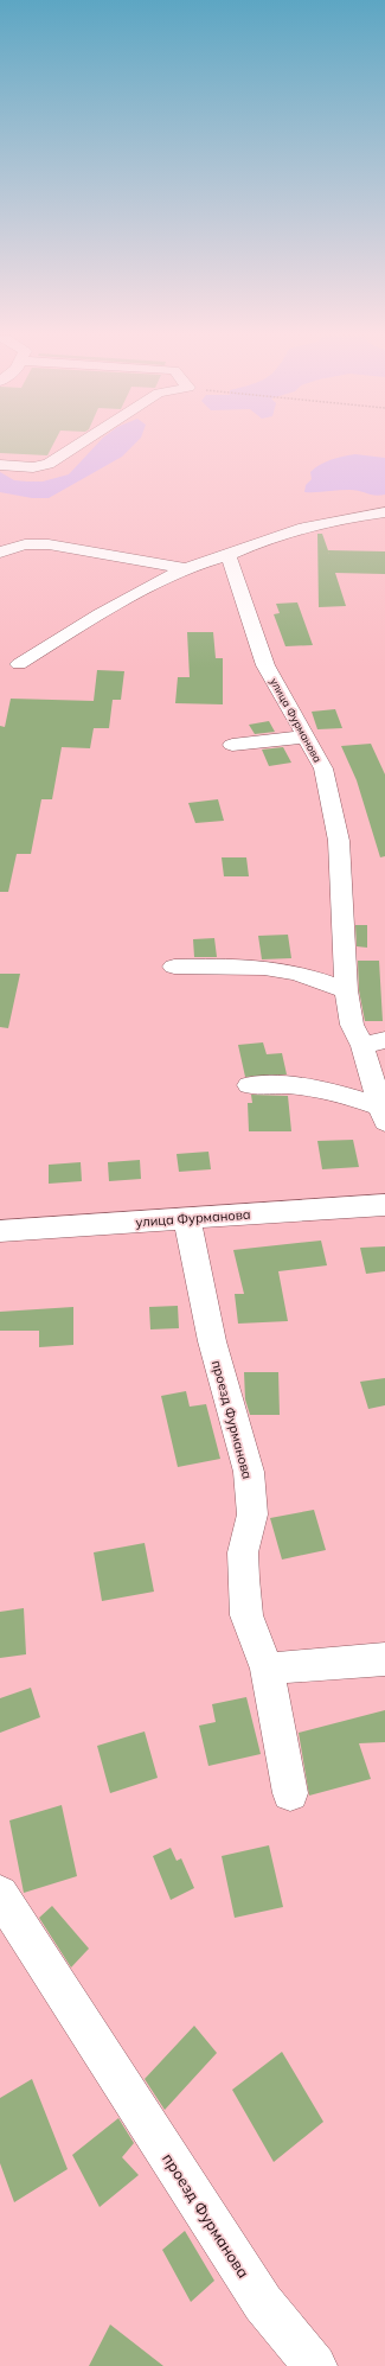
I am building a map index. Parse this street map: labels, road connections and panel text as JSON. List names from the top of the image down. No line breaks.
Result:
{"streets":{"street":["улица Фурманова","проезд Фурманова"]},"crossings":[["улица Фурманова","проезд Фурманова"]]}
